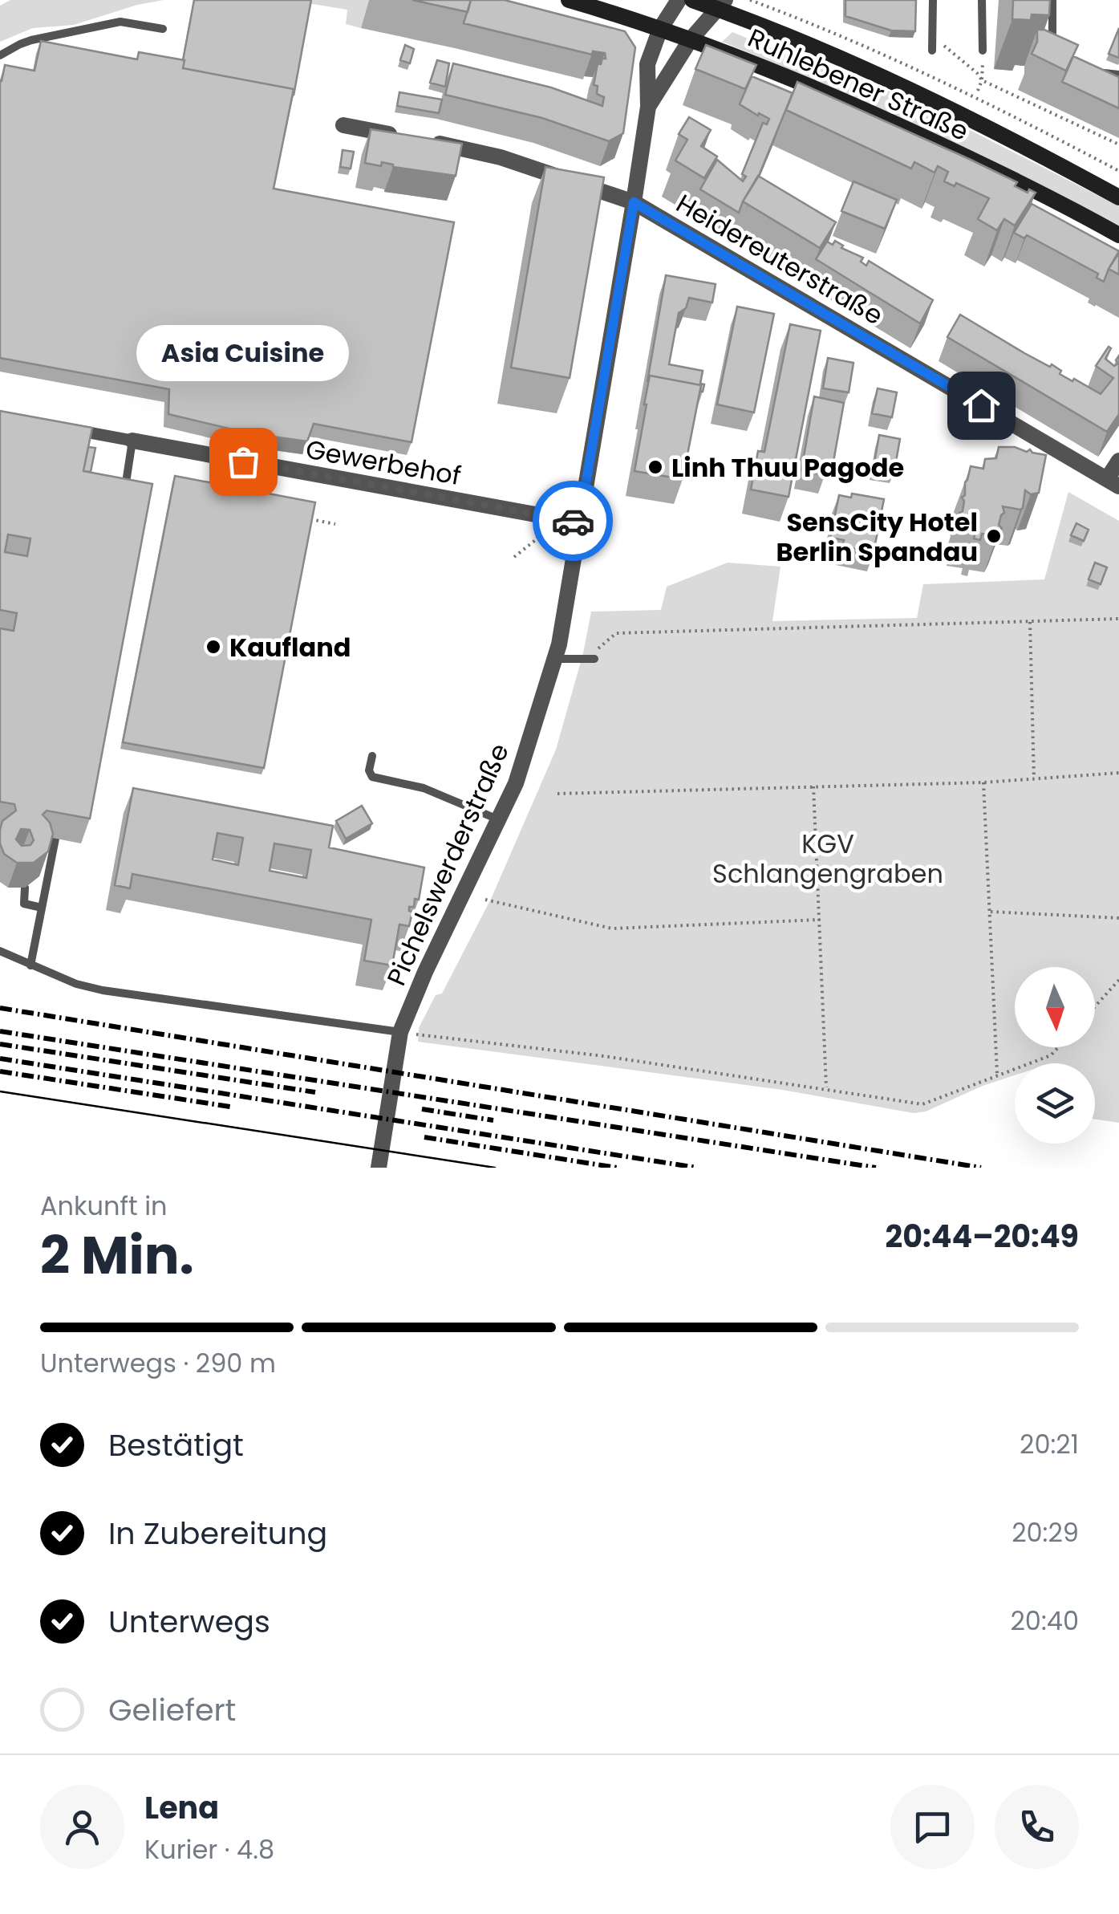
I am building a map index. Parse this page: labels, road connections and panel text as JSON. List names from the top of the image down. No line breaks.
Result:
{"streets":{"main road":["Ruhlebener Straße"],"street":["Heidereuterstraße","Gewerbehof","Pichelswerderstraße"]},"crossings":[["Ruhlebener Straße","Pichelswerderstraße"],["Heidereuterstraße","Pichelswerderstraße"],["Gewerbehof","Pichelswerderstraße"]],"parks":["KGV Schlangengraben"],"places":["Asia Cuisine","Linh Thuu Pagode","SensCity Hotel Berlin Spandau","Kaufland"],"north":"bottom","page":{"bubble":"Asia Cuisine","heading":["2 Min.","Ankunft in","20:44–20:49"],"panel":["Lena","Kurier · 4.8"],"bar":"Unterwegs · 290 m","list":[["Bestätigt","20:21"],["In Zubereitung","20:29"],["Unterwegs","20:40"],"Geliefert"]}}
